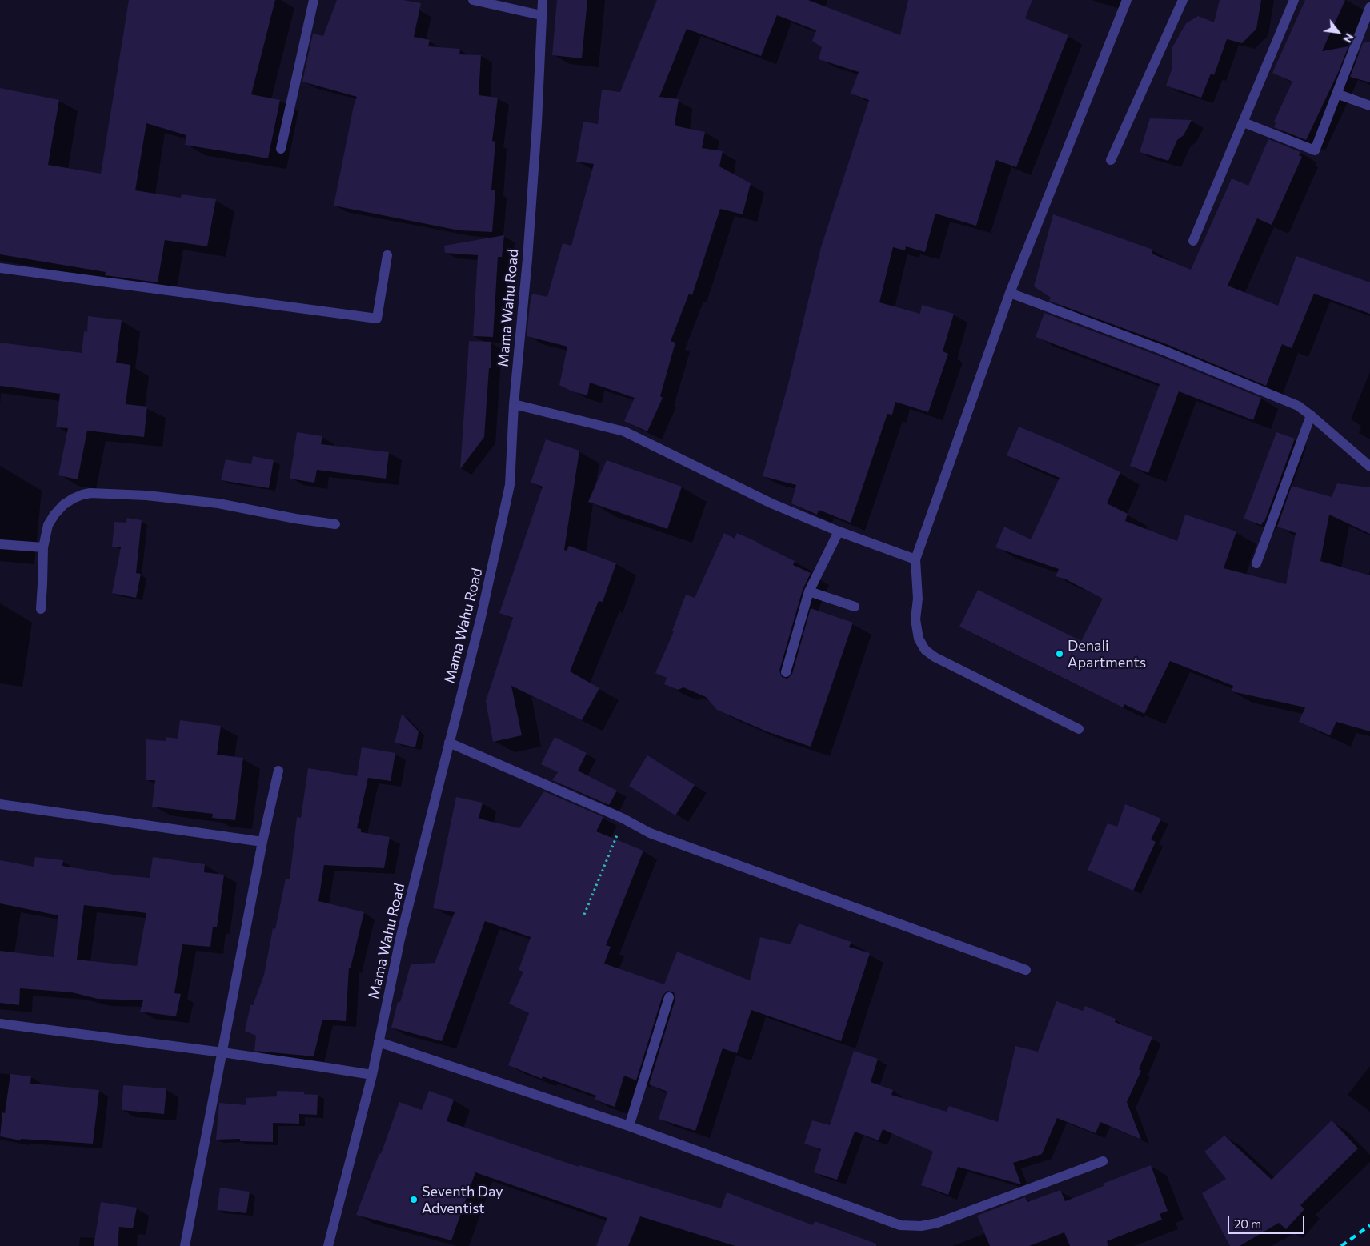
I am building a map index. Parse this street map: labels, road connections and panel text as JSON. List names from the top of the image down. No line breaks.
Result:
{"streets":{"street":["Mama Wahu Road"]},"places":["Denali Apartments","Seventh Day Adventist"],"scale_bar":"20 m","north":"bottom right"}
